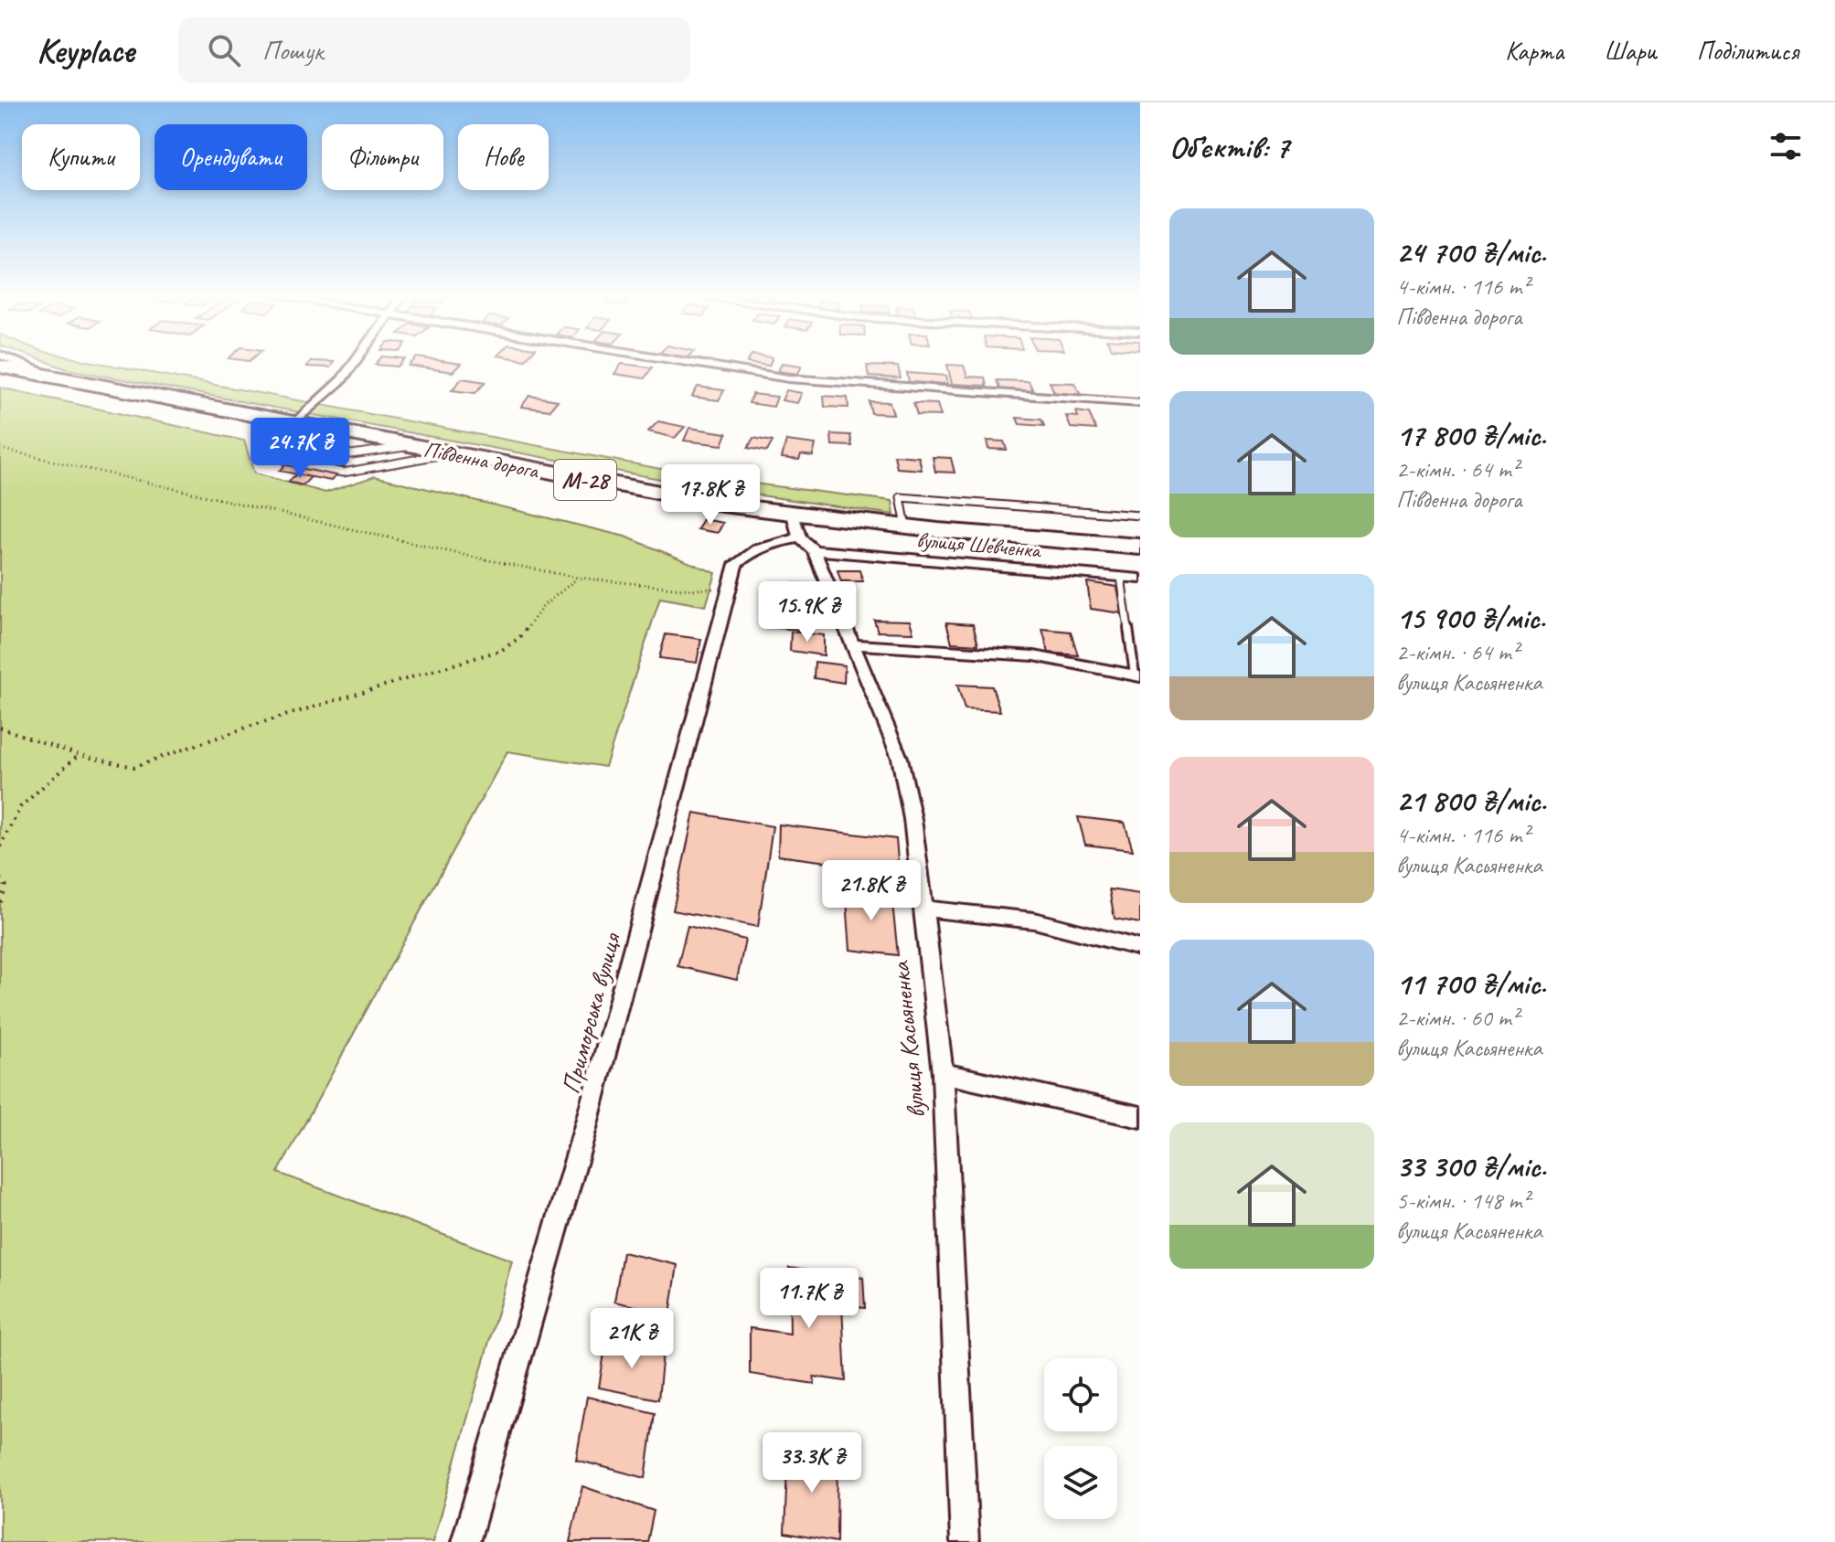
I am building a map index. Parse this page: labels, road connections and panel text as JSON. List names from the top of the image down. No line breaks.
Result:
{"streets":{"highway":["Південна дорога","М-28"],"street":["вулиця Шевченка","Приморська вулиця","вулиця Касьяненка"]},"crossings":[["Південна дорога","вулиця Касьяненка"],["вулиця Шевченка","Приморська вулиця"],["вулиця Шевченка","вулиця Касьяненка"],["Приморська вулиця","вулиця Касьяненка"]],"page":{"header":"Keyplace","search":"Пошук","nav":["Карта","Шари","Поділитися"],"heading":"Об’єктів: 7","chip":["Купити","Орендувати","Фільтри","Нове"],"list":[{"name":"24 700 ₴/міс.","note":"4-кімн. · 116 m² · Південна дорога"},{"name":"17 800 ₴/міс.","note":"2-кімн. · 64 m² · Південна дорога"},{"name":"15 900 ₴/міс.","note":"2-кімн. · 64 m² · вулиця Касьяненка"},{"name":"21 800 ₴/міс.","note":"4-кімн. · 116 m² · вулиця Касьяненка"},{"name":"11 700 ₴/міс.","note":"2-кімн. · 60 m² · вулиця Касьяненка"},{"name":"33 300 ₴/міс.","note":"5-кімн. · 148 m² · вулиця Касьяненка"}],"price":["24.7K ₴","17.8K ₴","15.9K ₴","21.8K ₴","11.7K ₴","21K ₴","33.3K ₴"]}}
